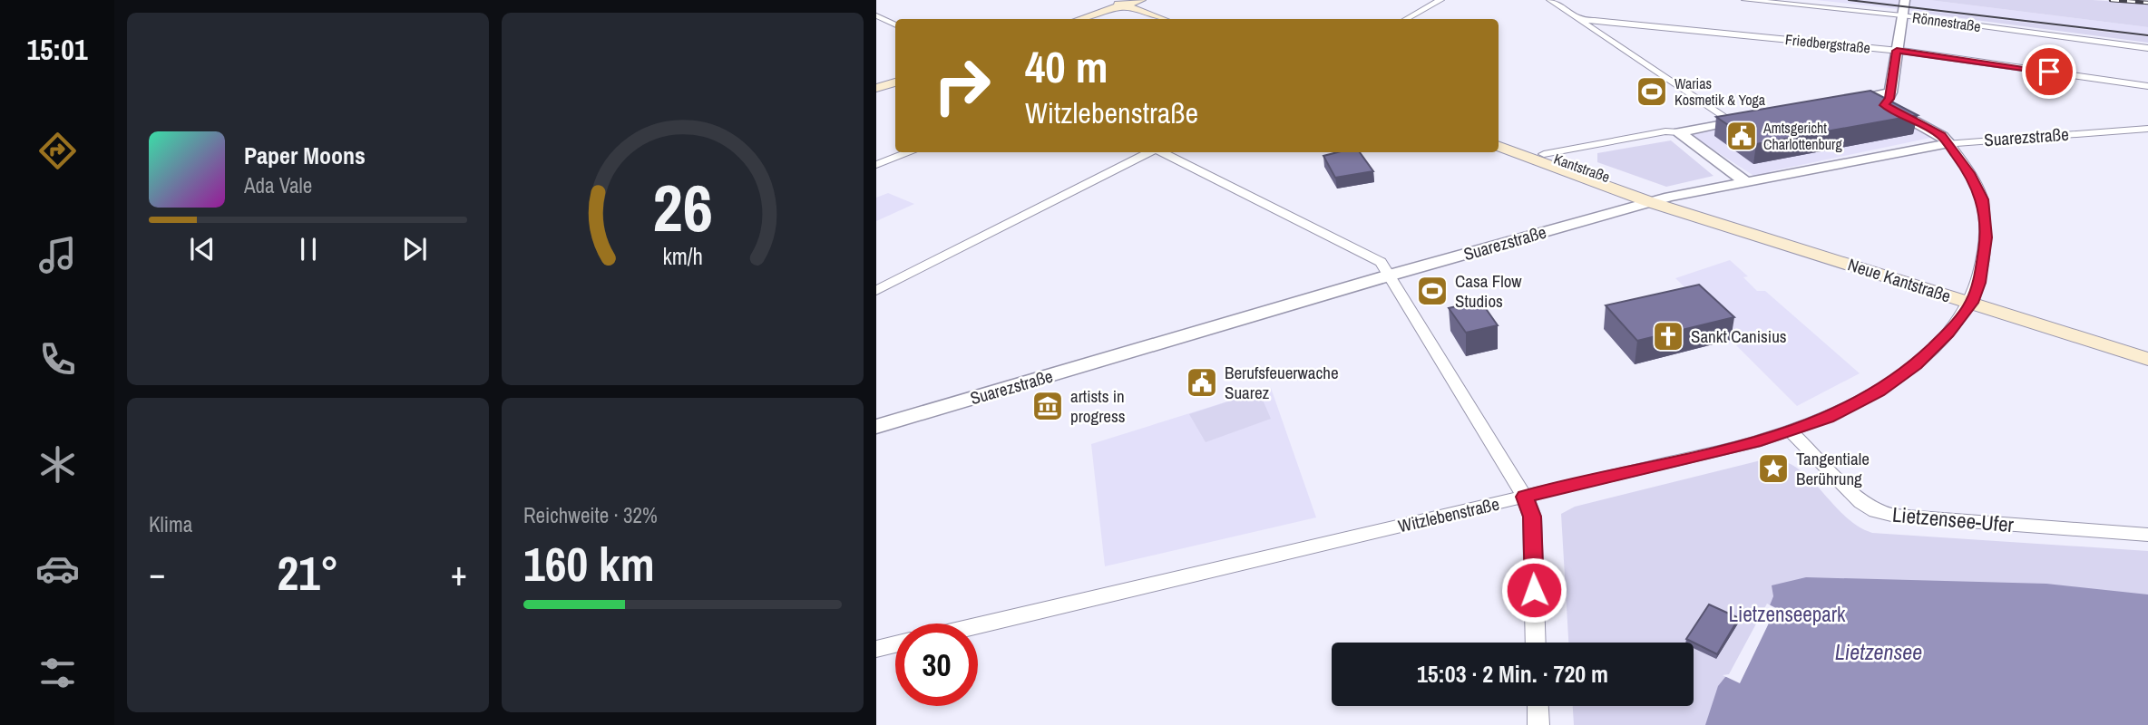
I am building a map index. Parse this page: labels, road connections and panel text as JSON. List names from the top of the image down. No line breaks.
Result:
{"streets":{"main road":["Kantstraße","Neue Kantstraße"],"street":["Rönnestraße","Friedbergstraße","Suarezstraße","Witzlebenstraße","Lietzensee-Ufer"]},"crossings":[["Suarezstraße","Kantstraße"],["Suarezstraße","Neue Kantstraße"],["Kantstraße","Neue Kantstraße"],["Neue Kantstraße","Witzlebenstraße"],["Witzlebenstraße","Lietzensee-Ufer"]],"water":["Lietzensee"],"parks":["Lietzenseepark"],"places":{"sports":["Warias Kosmetik & Yoga","Casa Flow Studios"],"public building":["Amtsgericht Charlottenburg","Berufsfeuerwache Suarez"],"church":["Sankt Canisius"],"museum":["artists in progress"],"place":["Tangentiale Berührung"]},"page":{"tabs":"15:01","turn":["40 m","Witzlebenstraße"],"song":["Paper Moons","Ada Vale"],"tile":["Klima",["Reichweite · 32%","160 km"]],"heat":["−","21°","+"],"limit":"30","trip":"15:03 · 2 Min. · 720 m","gauge":["26","km/h"]}}
